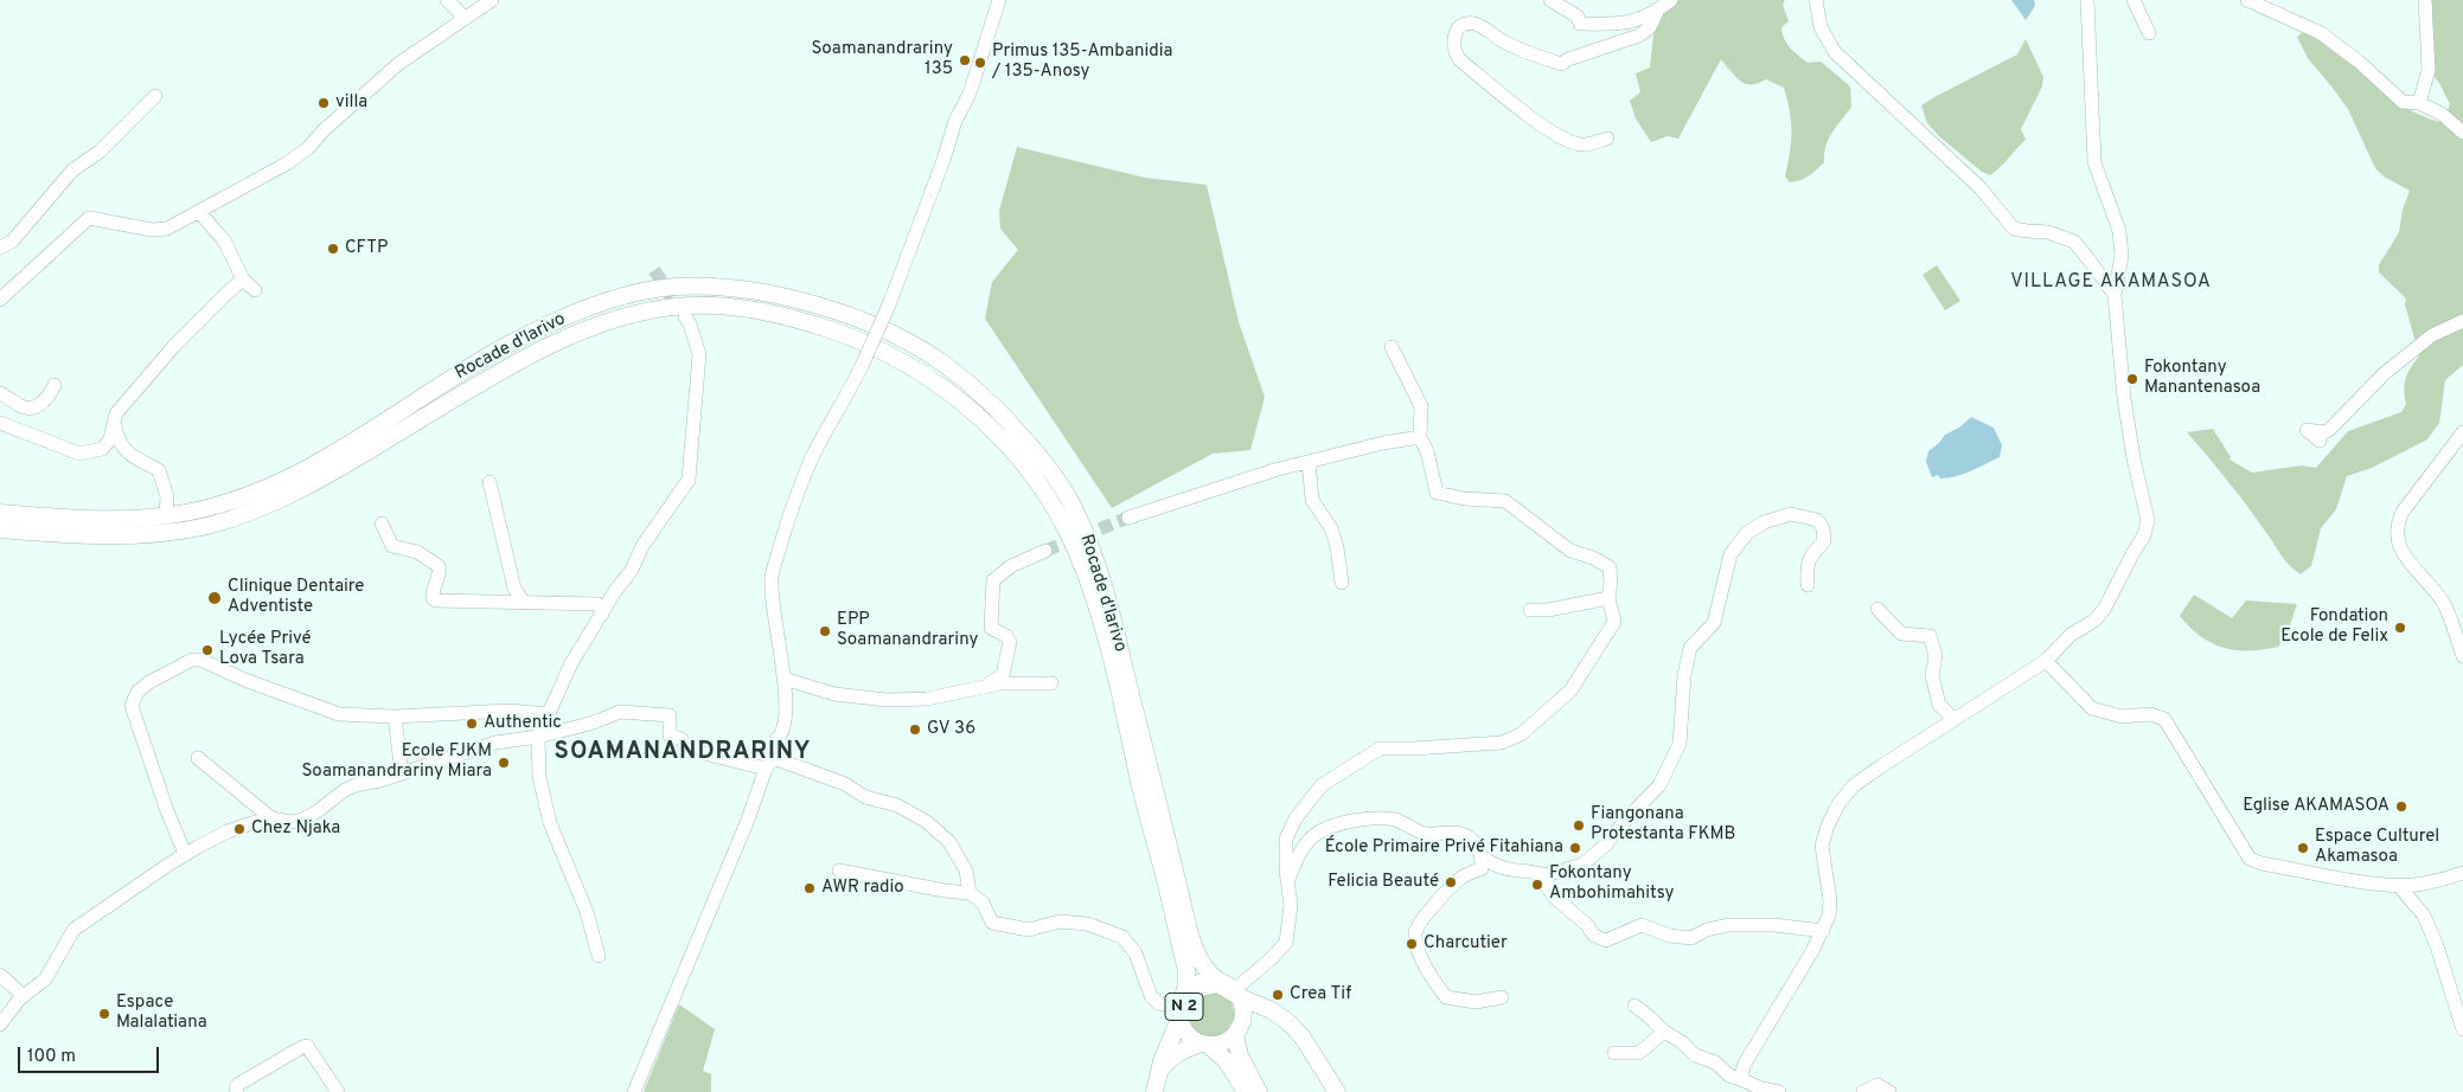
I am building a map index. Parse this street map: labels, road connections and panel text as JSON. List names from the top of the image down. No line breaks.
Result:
{"streets":{"main road":["Rocade d'Iarivo","N 2"]},"crossings":[["Rocade d'Iarivo","N 2"]],"districts":["VILLAGE AKAMASOA","SOAMANANDRARINY"],"places":["Soamanandrariny 135","Primus 135-Ambanidia / 135-Anosy","villa","CFTP","Fokontany Manantenasoa","Clinique Dentaire Adventiste","Fondation Ecole de Felix","EPP Soamanandrariny","Lycée Privé Lova Tsara","Authentic","GV 36","Ecole FJKM Soamanandrariny Miara","Eglise AKAMASOA","Fiangonana Protestanta FKMB","Chez Njaka","École Primaire Privé Fitahiana","Espace Culturel Akamasoa","Felicia Beauté","Fokontany Ambohimahitsy","AWR radio","Charcutier","Crea Tif","Espace Malalatiana"],"scale_bar":"100 m"}
